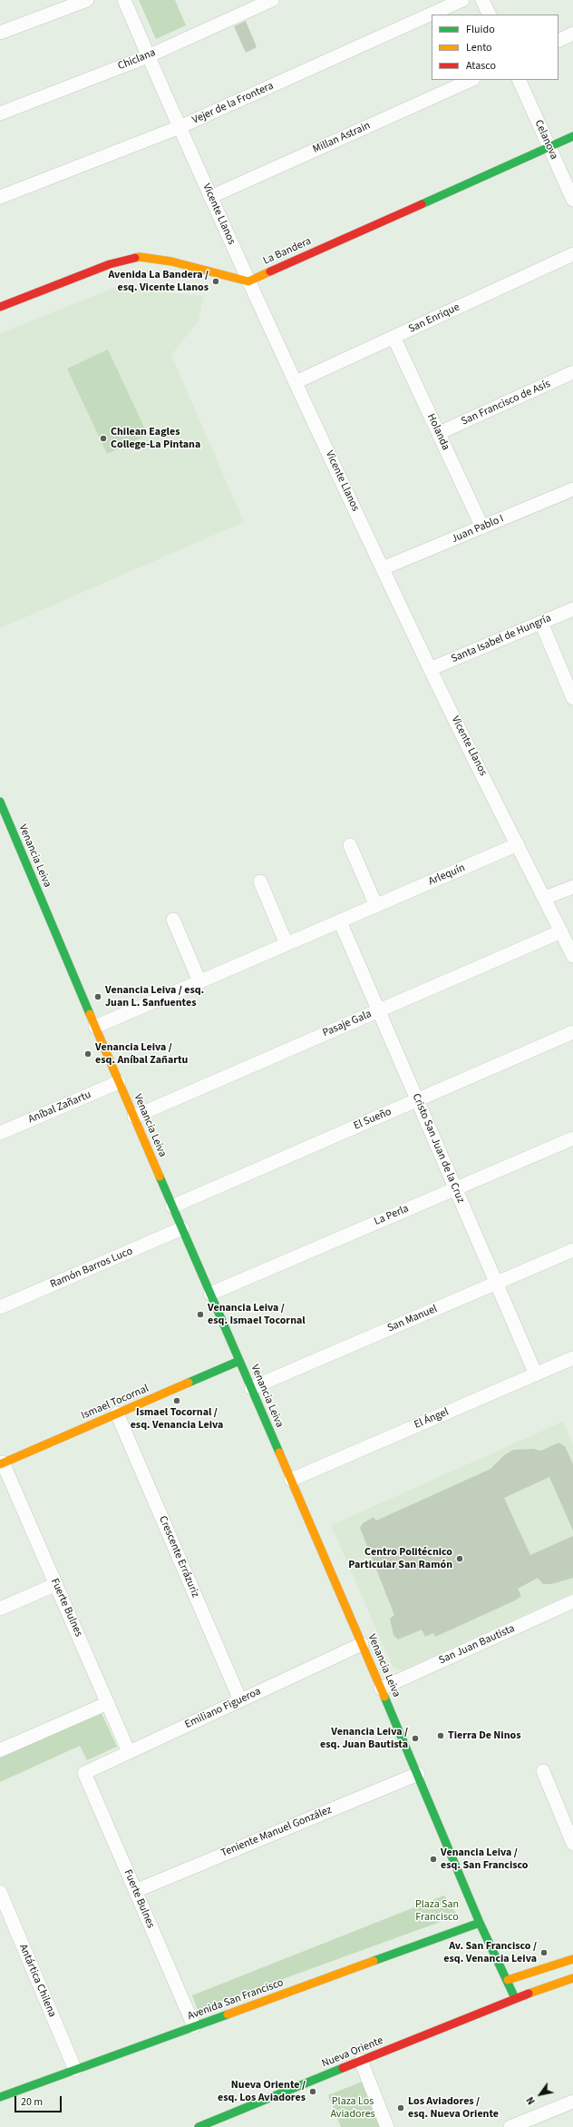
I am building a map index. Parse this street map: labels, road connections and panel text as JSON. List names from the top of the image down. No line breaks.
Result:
{"streets":{"street":["Chiclana","Vejer de la Frontera","Millan Astrain","Celanova","Vicente Llanos","La Bandera","San Enrique","San Francisco de Asís","Holanda","Juan Pablo I","Santa Isabel de Hungría","Venancia Leiva","Arlequín","Pasaje Gala","Aníbal Zañartu","El Sueño","Cristo San Juan de la Cruz","La Perla","Ramón Barros Luco","San Manuel","Ismael Tocornal","El Ángel","Crescente Errázuriz","Fuerte Bulnes","San Juan Bautista","Emiliano Figueroa","Teniente Manuel González","Antártica Chilena","Avenida San Francisco","Nueva Oriente"]},"crossings":[["Chiclana","Vicente Llanos"],["Vejer de la Frontera","Vicente Llanos"],["Millan Astrain","Vicente Llanos"],["Celanova","La Bandera"],["Vicente Llanos","La Bandera"],["Vicente Llanos","San Enrique"],["Vicente Llanos","Juan Pablo I"],["Vicente Llanos","Santa Isabel de Hungría"],["Vicente Llanos","Arlequín"],["Vicente Llanos","Pasaje Gala"],["San Enrique","Holanda"],["San Francisco de Asís","Holanda"],["Holanda","Juan Pablo I"],["Venancia Leiva","Arlequín"],["Venancia Leiva","Pasaje Gala"],["Venancia Leiva","Aníbal Zañartu"],["Venancia Leiva","El Sueño"],["Venancia Leiva","La Perla"],["Venancia Leiva","Ramón Barros Luco"],["Venancia Leiva","San Manuel"],["Venancia Leiva","Ismael Tocornal"],["Venancia Leiva","El Ángel"],["Venancia Leiva","San Juan Bautista"],["Venancia Leiva","Emiliano Figueroa"],["Venancia Leiva","Teniente Manuel González"],["Venancia Leiva","Avenida San Francisco"],["Venancia Leiva","Nueva Oriente"],["Arlequín","Cristo San Juan de la Cruz"],["Pasaje Gala","Cristo San Juan de la Cruz"],["El Sueño","Cristo San Juan de la Cruz"],["Cristo San Juan de la Cruz","La Perla"],["Cristo San Juan de la Cruz","San Manuel"],["Cristo San Juan de la Cruz","El Ángel"],["Ismael Tocornal","Crescente Errázuriz"],["Ismael Tocornal","Fuerte Bulnes"],["Crescente Errázuriz","Emiliano Figueroa"],["Fuerte Bulnes","Emiliano Figueroa"],["Fuerte Bulnes","Teniente Manuel González"],["Fuerte Bulnes","Avenida San Francisco"],["Antártica Chilena","Avenida San Francisco"]],"parks":["Plaza San Francisco","Plaza Los Aviadores"],"places":["Avenida La Bandera / esq. Vicente Llanos","Chilean Eagles College-La Pintana","Venancia Leiva / esq. Juan L. Sanfuentes","Venancia Leiva / esq. Aníbal Zañartu","Venancia Leiva / esq. Ismael Tocornal","Ismael Tocornal / esq. Venancia Leiva","Centro Politécnico Particular San Ramón","Tierra De Ninos","Venancia Leiva / esq. Juan Bautista","Venancia Leiva / esq. San Francisco","Av. San Francisco / esq. Venancia Leiva","Nueva Oriente / esq. Los Aviadores","Los Aviadores / esq. Nueva Oriente"],"legend":["Fluido","Lento","Atasco"],"scale_bar":"20 m","north":"bottom left"}
